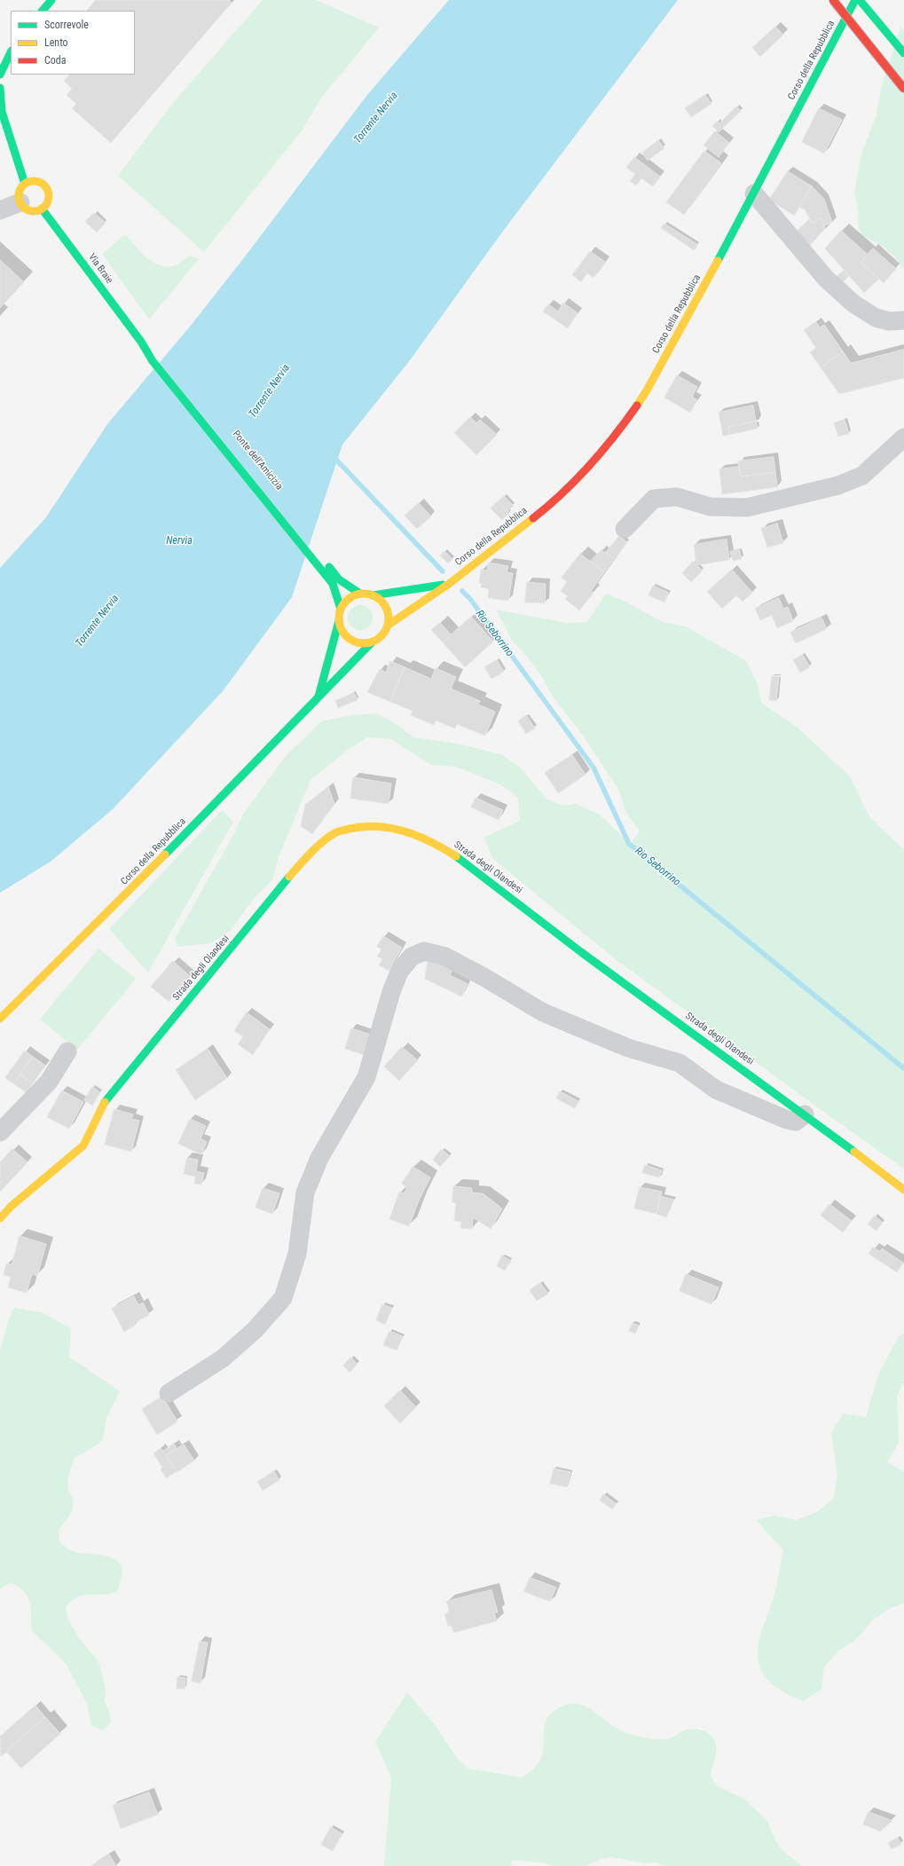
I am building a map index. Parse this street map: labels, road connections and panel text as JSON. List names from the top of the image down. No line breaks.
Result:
{"streets":{"main road":["Corso della Repubblica","Via Braie","Ponte dell'Amicizia","Strada degli Olandesi"]},"crossings":[["Via Braie","Ponte dell'Amicizia"]],"water":["Torrente Nervia","Nervia","Rio Seborrino"],"legend":["Scorrevole","Lento","Coda"]}
